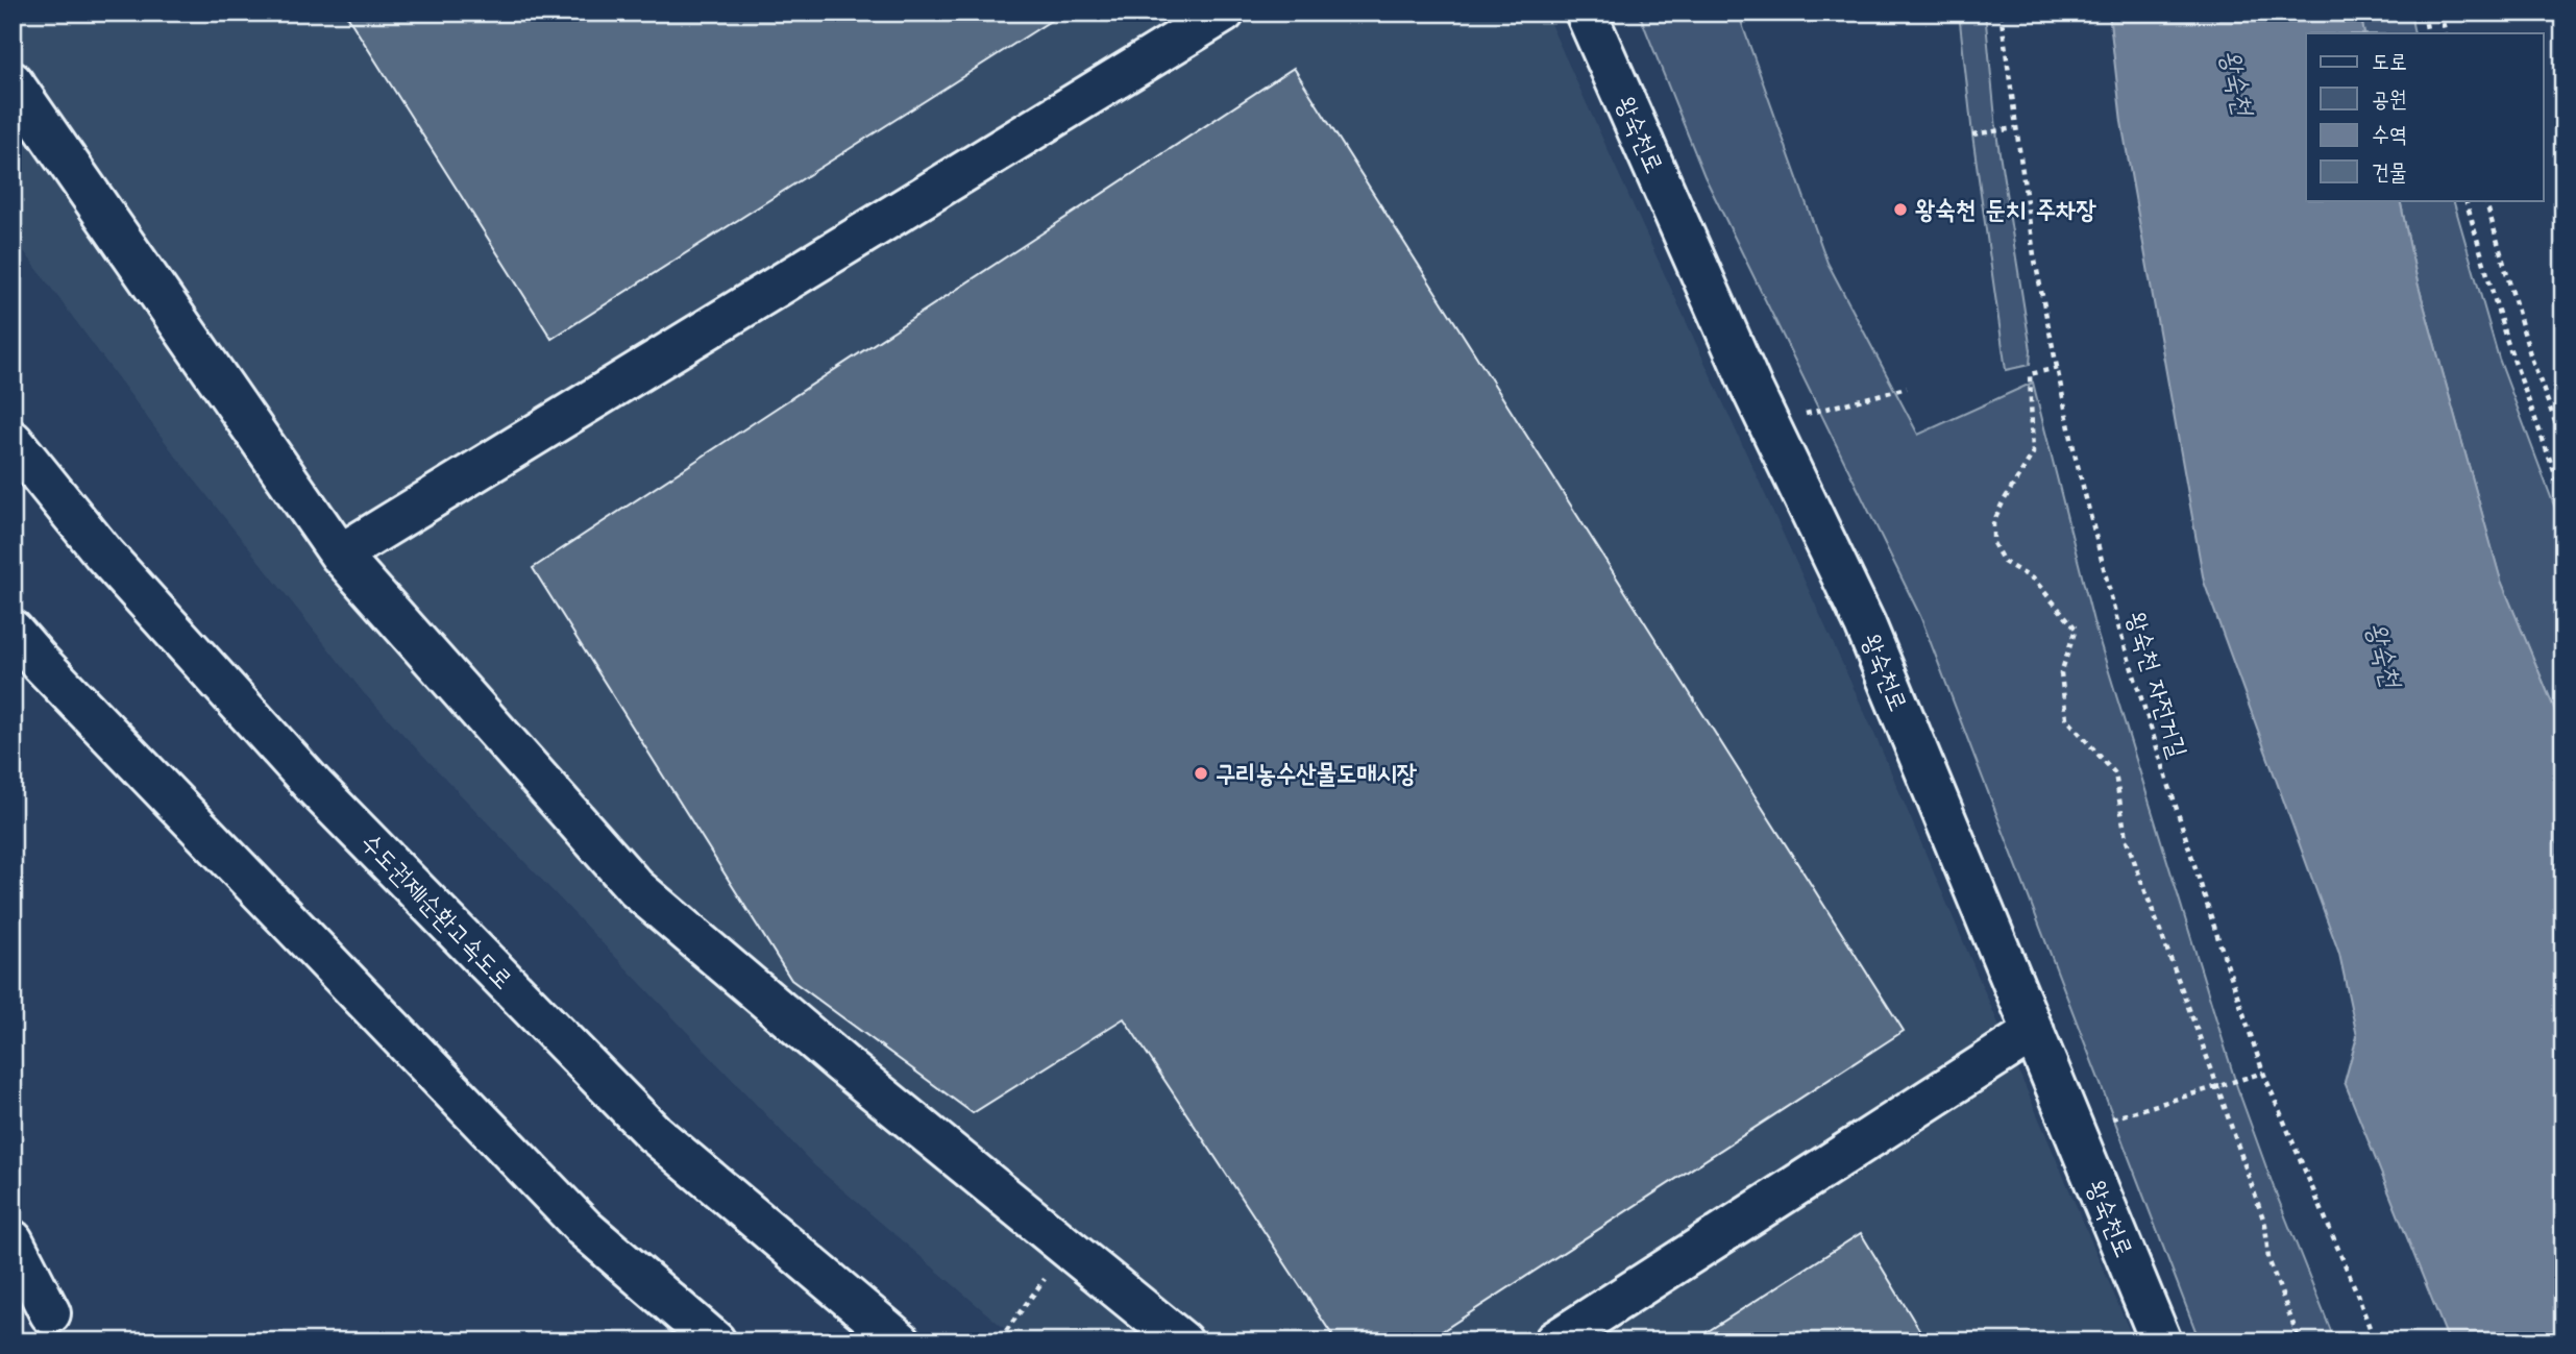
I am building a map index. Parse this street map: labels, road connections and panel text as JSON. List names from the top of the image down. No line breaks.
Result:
{"streets":{"main road":["왕숙천로","수도권제1순환고속도로"],"path":["왕숙천 자전거길"]},"water":["왕숙천"],"places":["왕숙천 둔치 주차장","구리농수산물도매시장"],"legend":["도로","공원","수역","건물"]}
